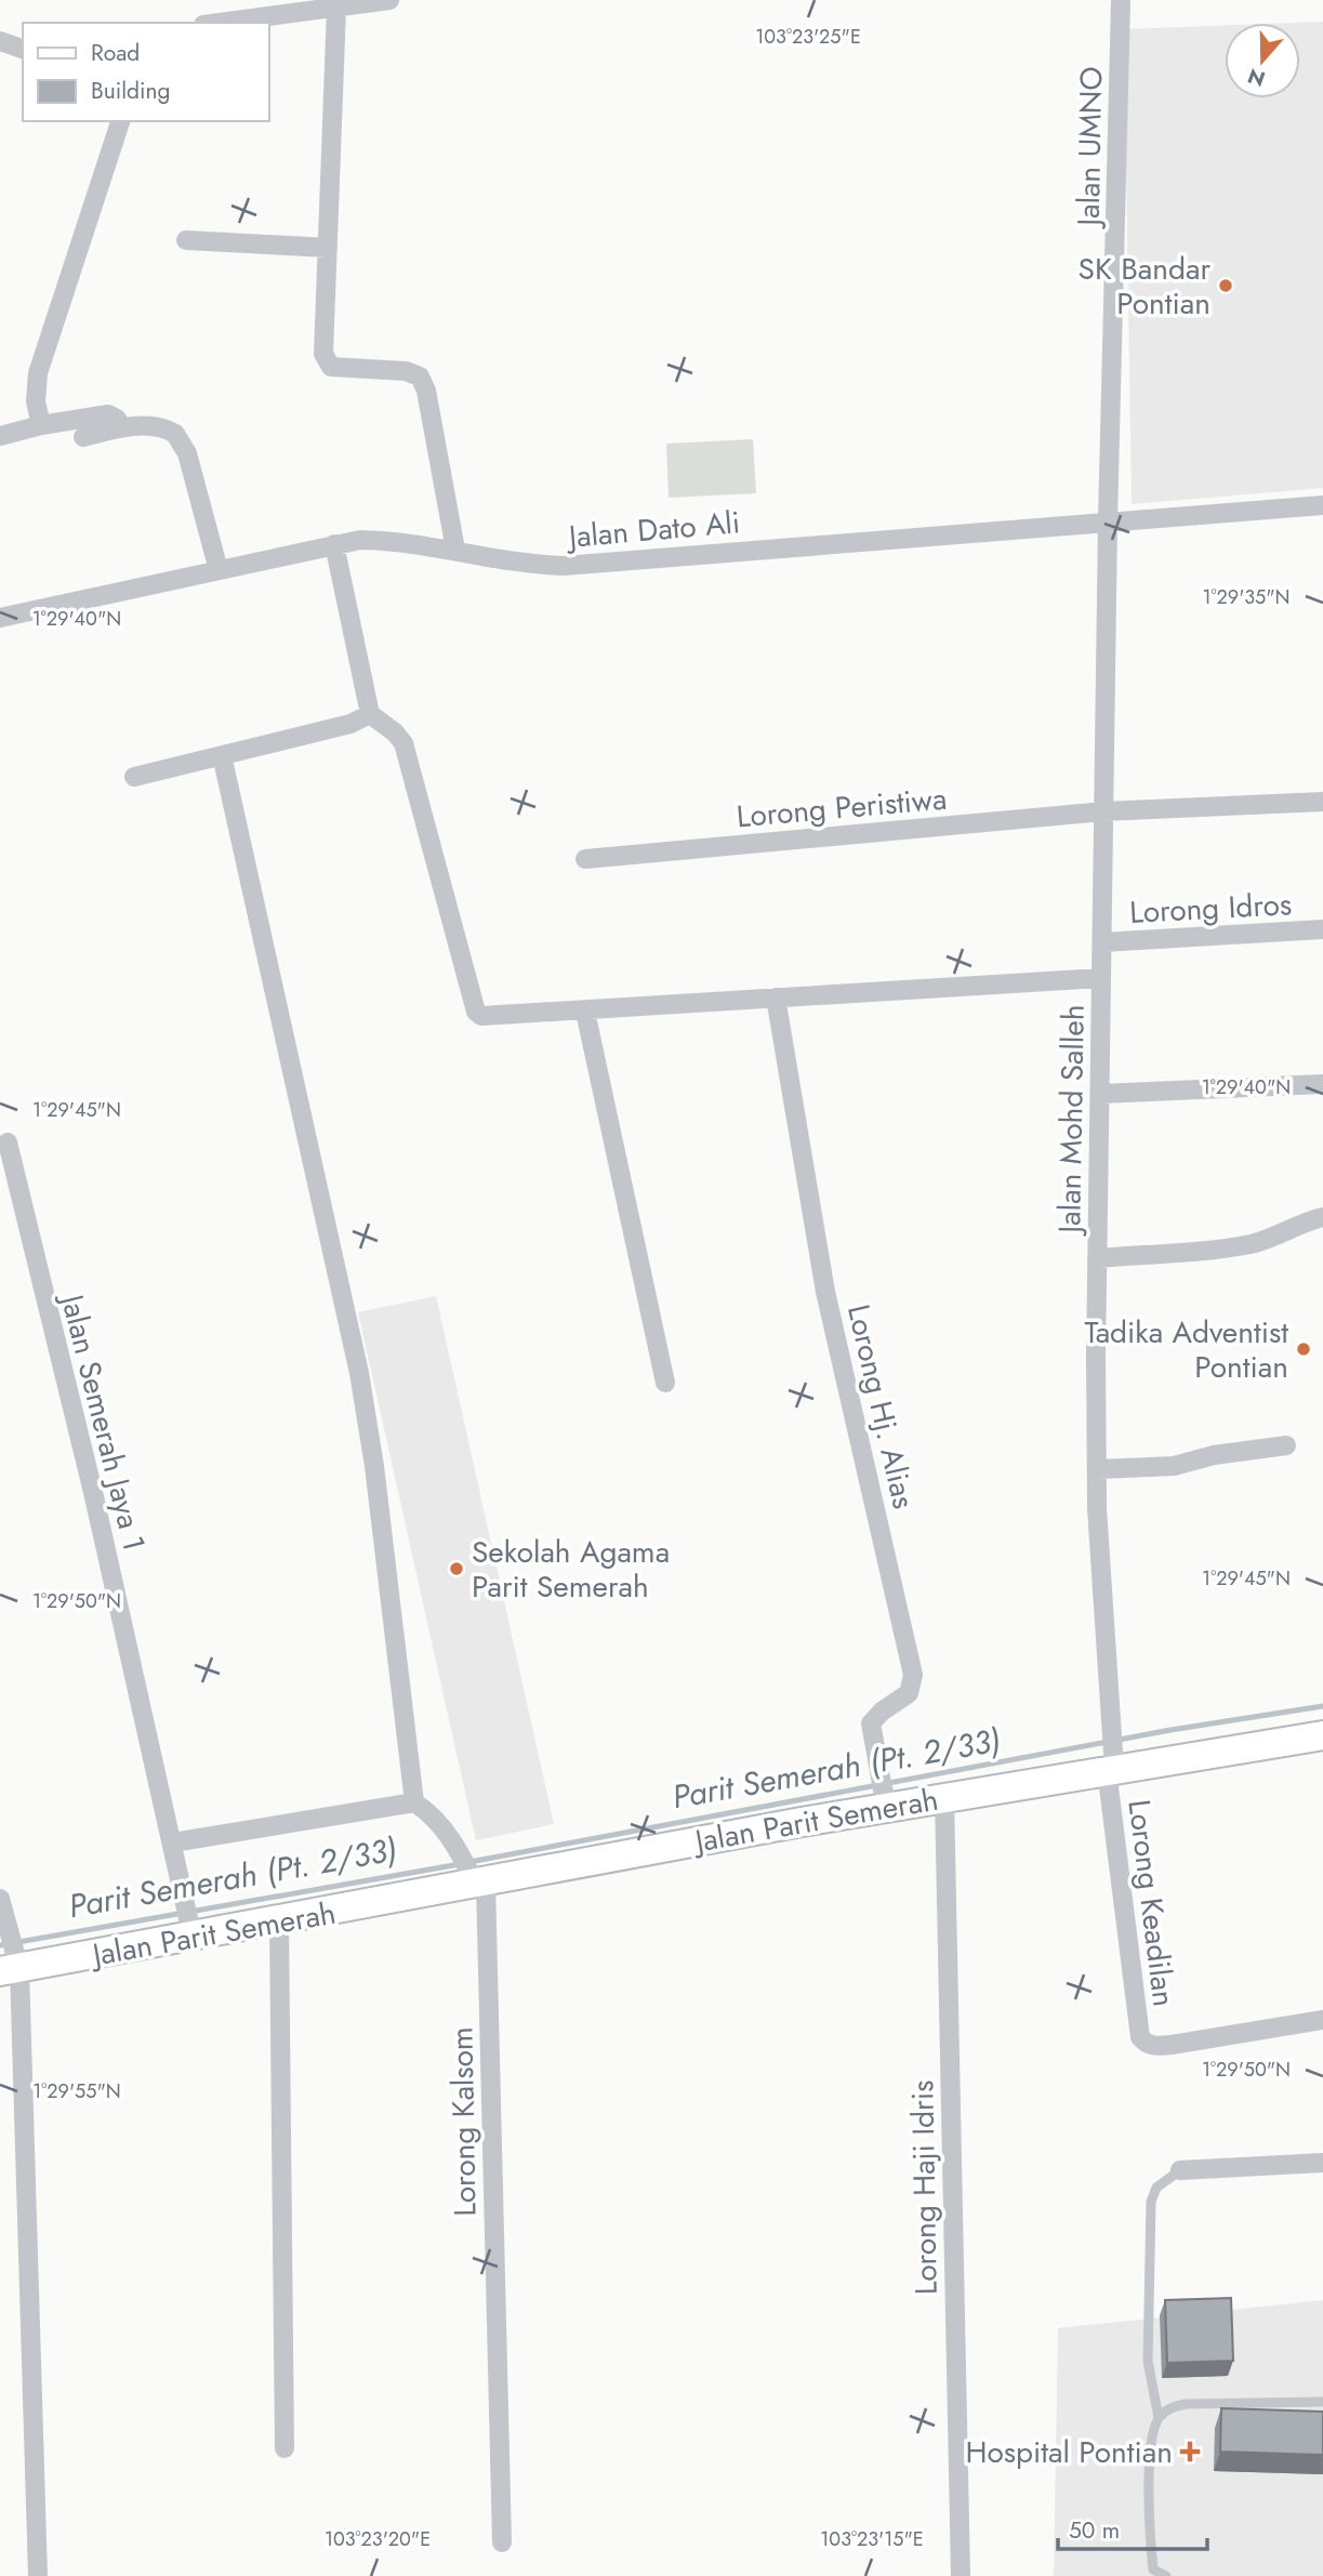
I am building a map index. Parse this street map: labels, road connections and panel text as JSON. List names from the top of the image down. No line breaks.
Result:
{"streets":{"main road":["Jalan Parit Semerah"],"street":["Jalan UMNO","Jalan Dato Ali","Lorong Peristiwa","Lorong Idros","Jalan Mohd Salleh","Lorong Hj. Alias","Jalan Semerah Jaya 1","Lorong Keadilan","Lorong Kalsom","Lorong Haji Idris"]},"crossings":[["Jalan UMNO","Jalan Dato Ali"],["Jalan UMNO","Jalan Mohd Salleh"],["Jalan Dato Ali","Jalan Mohd Salleh"],["Lorong Peristiwa","Jalan Mohd Salleh"],["Lorong Idros","Jalan Mohd Salleh"],["Jalan Mohd Salleh","Jalan Parit Semerah"],["Jalan Mohd Salleh","Lorong Keadilan"],["Lorong Hj. Alias","Jalan Parit Semerah"],["Jalan Semerah Jaya 1","Jalan Parit Semerah"],["Jalan Parit Semerah","Lorong Keadilan"],["Jalan Parit Semerah","Lorong Kalsom"],["Jalan Parit Semerah","Lorong Haji Idris"]],"water":["Parit Semerah (Pt. 2/33)"],"places":{"other":["SK Bandar Pontian","Tadika Adventist Pontian","Sekolah Agama Parit Semerah"],"health":["Hospital Pontian"]},"legend":["Road","Building"],"scale_bar":"50 m","north":"bottom","coordinates":["103°23'25\"E","1°29'35\"N","1°29'40\"N","1°29'45\"N","1°29'50\"N","1°29'55\"N","103°23'20\"E","103°23'15\"E"]}
